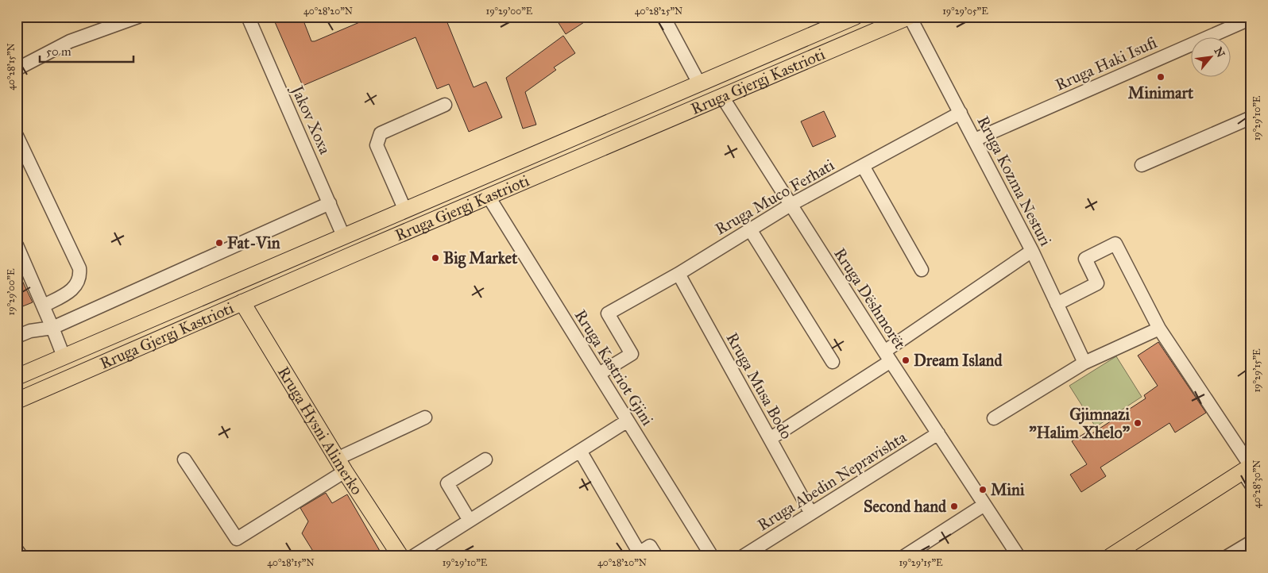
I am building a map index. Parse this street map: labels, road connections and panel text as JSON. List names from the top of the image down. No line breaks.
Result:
{"streets":{"main road":["Rruga Gjergj Kastrioti","Rruga Hysni Alimerko"],"street":["Rruga Haki Isufi","Jakov Xoxa","Rruga Kozma Nesturi","Rruga Muco Ferhati","Rruga Dëshmorët","Rruga Kastriot Gjini","Rruga Musa Bodo","Rruga Abedin Nepravishta"]},"crossings":[["Rruga Haki Isufi","Rruga Kozma Nesturi"],["Rruga Gjergj Kastrioti","Jakov Xoxa"],["Rruga Gjergj Kastrioti","Rruga Kozma Nesturi"],["Rruga Gjergj Kastrioti","Rruga Dëshmorët"],["Rruga Gjergj Kastrioti","Rruga Kastriot Gjini"],["Rruga Gjergj Kastrioti","Rruga Hysni Alimerko"],["Rruga Kozma Nesturi","Rruga Muco Ferhati"],["Rruga Muco Ferhati","Rruga Dëshmorët"],["Rruga Muco Ferhati","Rruga Kastriot Gjini"],["Rruga Muco Ferhati","Rruga Musa Bodo"],["Rruga Dëshmorët","Rruga Abedin Nepravishta"],["Rruga Musa Bodo","Rruga Abedin Nepravishta"]],"places":["Minimart","Fat-Vin","Big Market","Dream Island","Gjimnazi \"Halim Xhelo\"","Mini","Second hand"],"scale_bar":"50 m","north":"top right","coordinates":["40°28'20\"N","19°29'00\"E","40°28'25\"N","19°29'05\"E","40°28'15\"N","19°29'10\"E","19°29'15\"E","40°28'30\"N"]}
